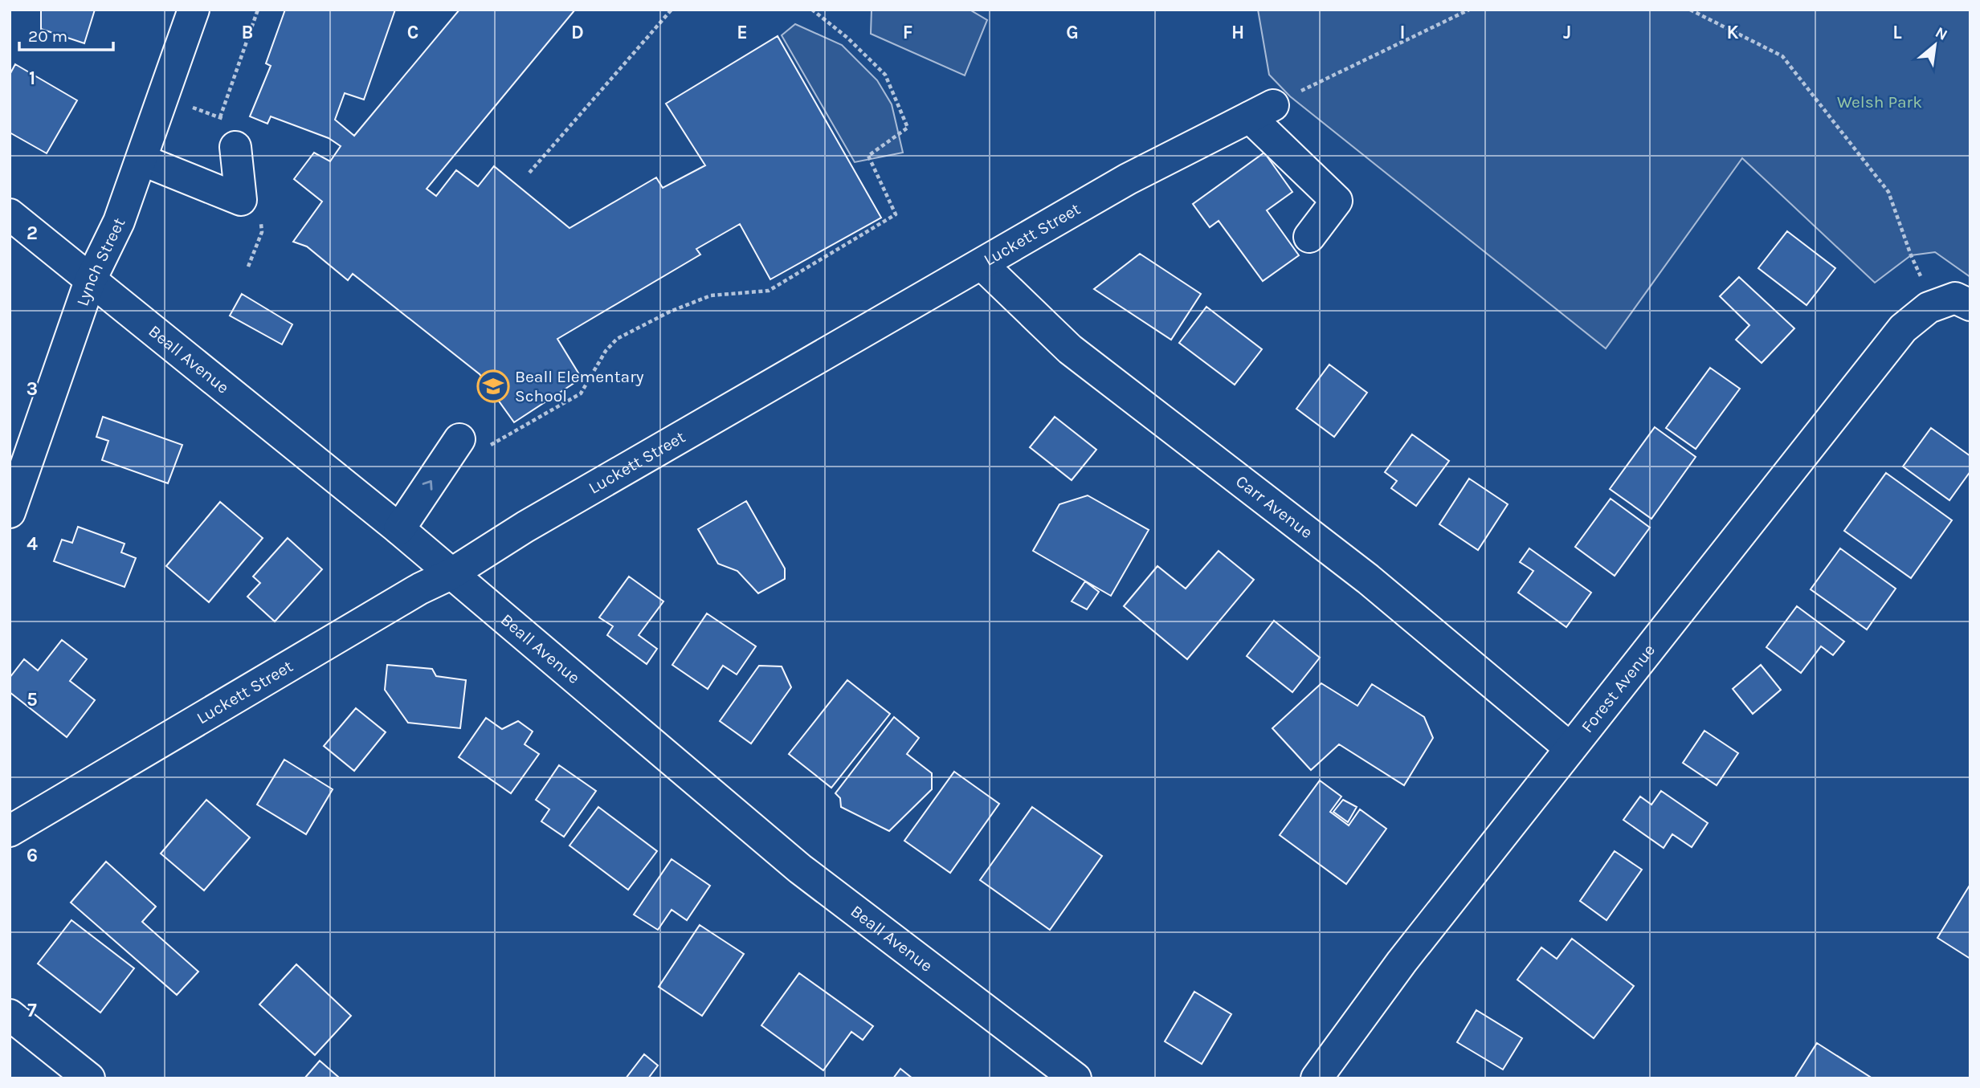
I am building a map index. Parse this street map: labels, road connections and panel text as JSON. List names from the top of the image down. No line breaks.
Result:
{"streets":{"street":["Luckett Street","Lynch Street","Beall Avenue","Carr Avenue","Forest Avenue"]},"crossings":[["Luckett Street","Beall Avenue"],["Luckett Street","Carr Avenue"],["Lynch Street","Beall Avenue"],["Carr Avenue","Forest Avenue"]],"parks":["Welsh Park"],"places":{"school or university":["Beall Elementary School"]},"scale_bar":"20 m","north":"top right","grid":{"columns":["B","C","D","E","F","G","H","I","J","K","L"],"rows":["1","2","3","4","5","6","7"]}}
